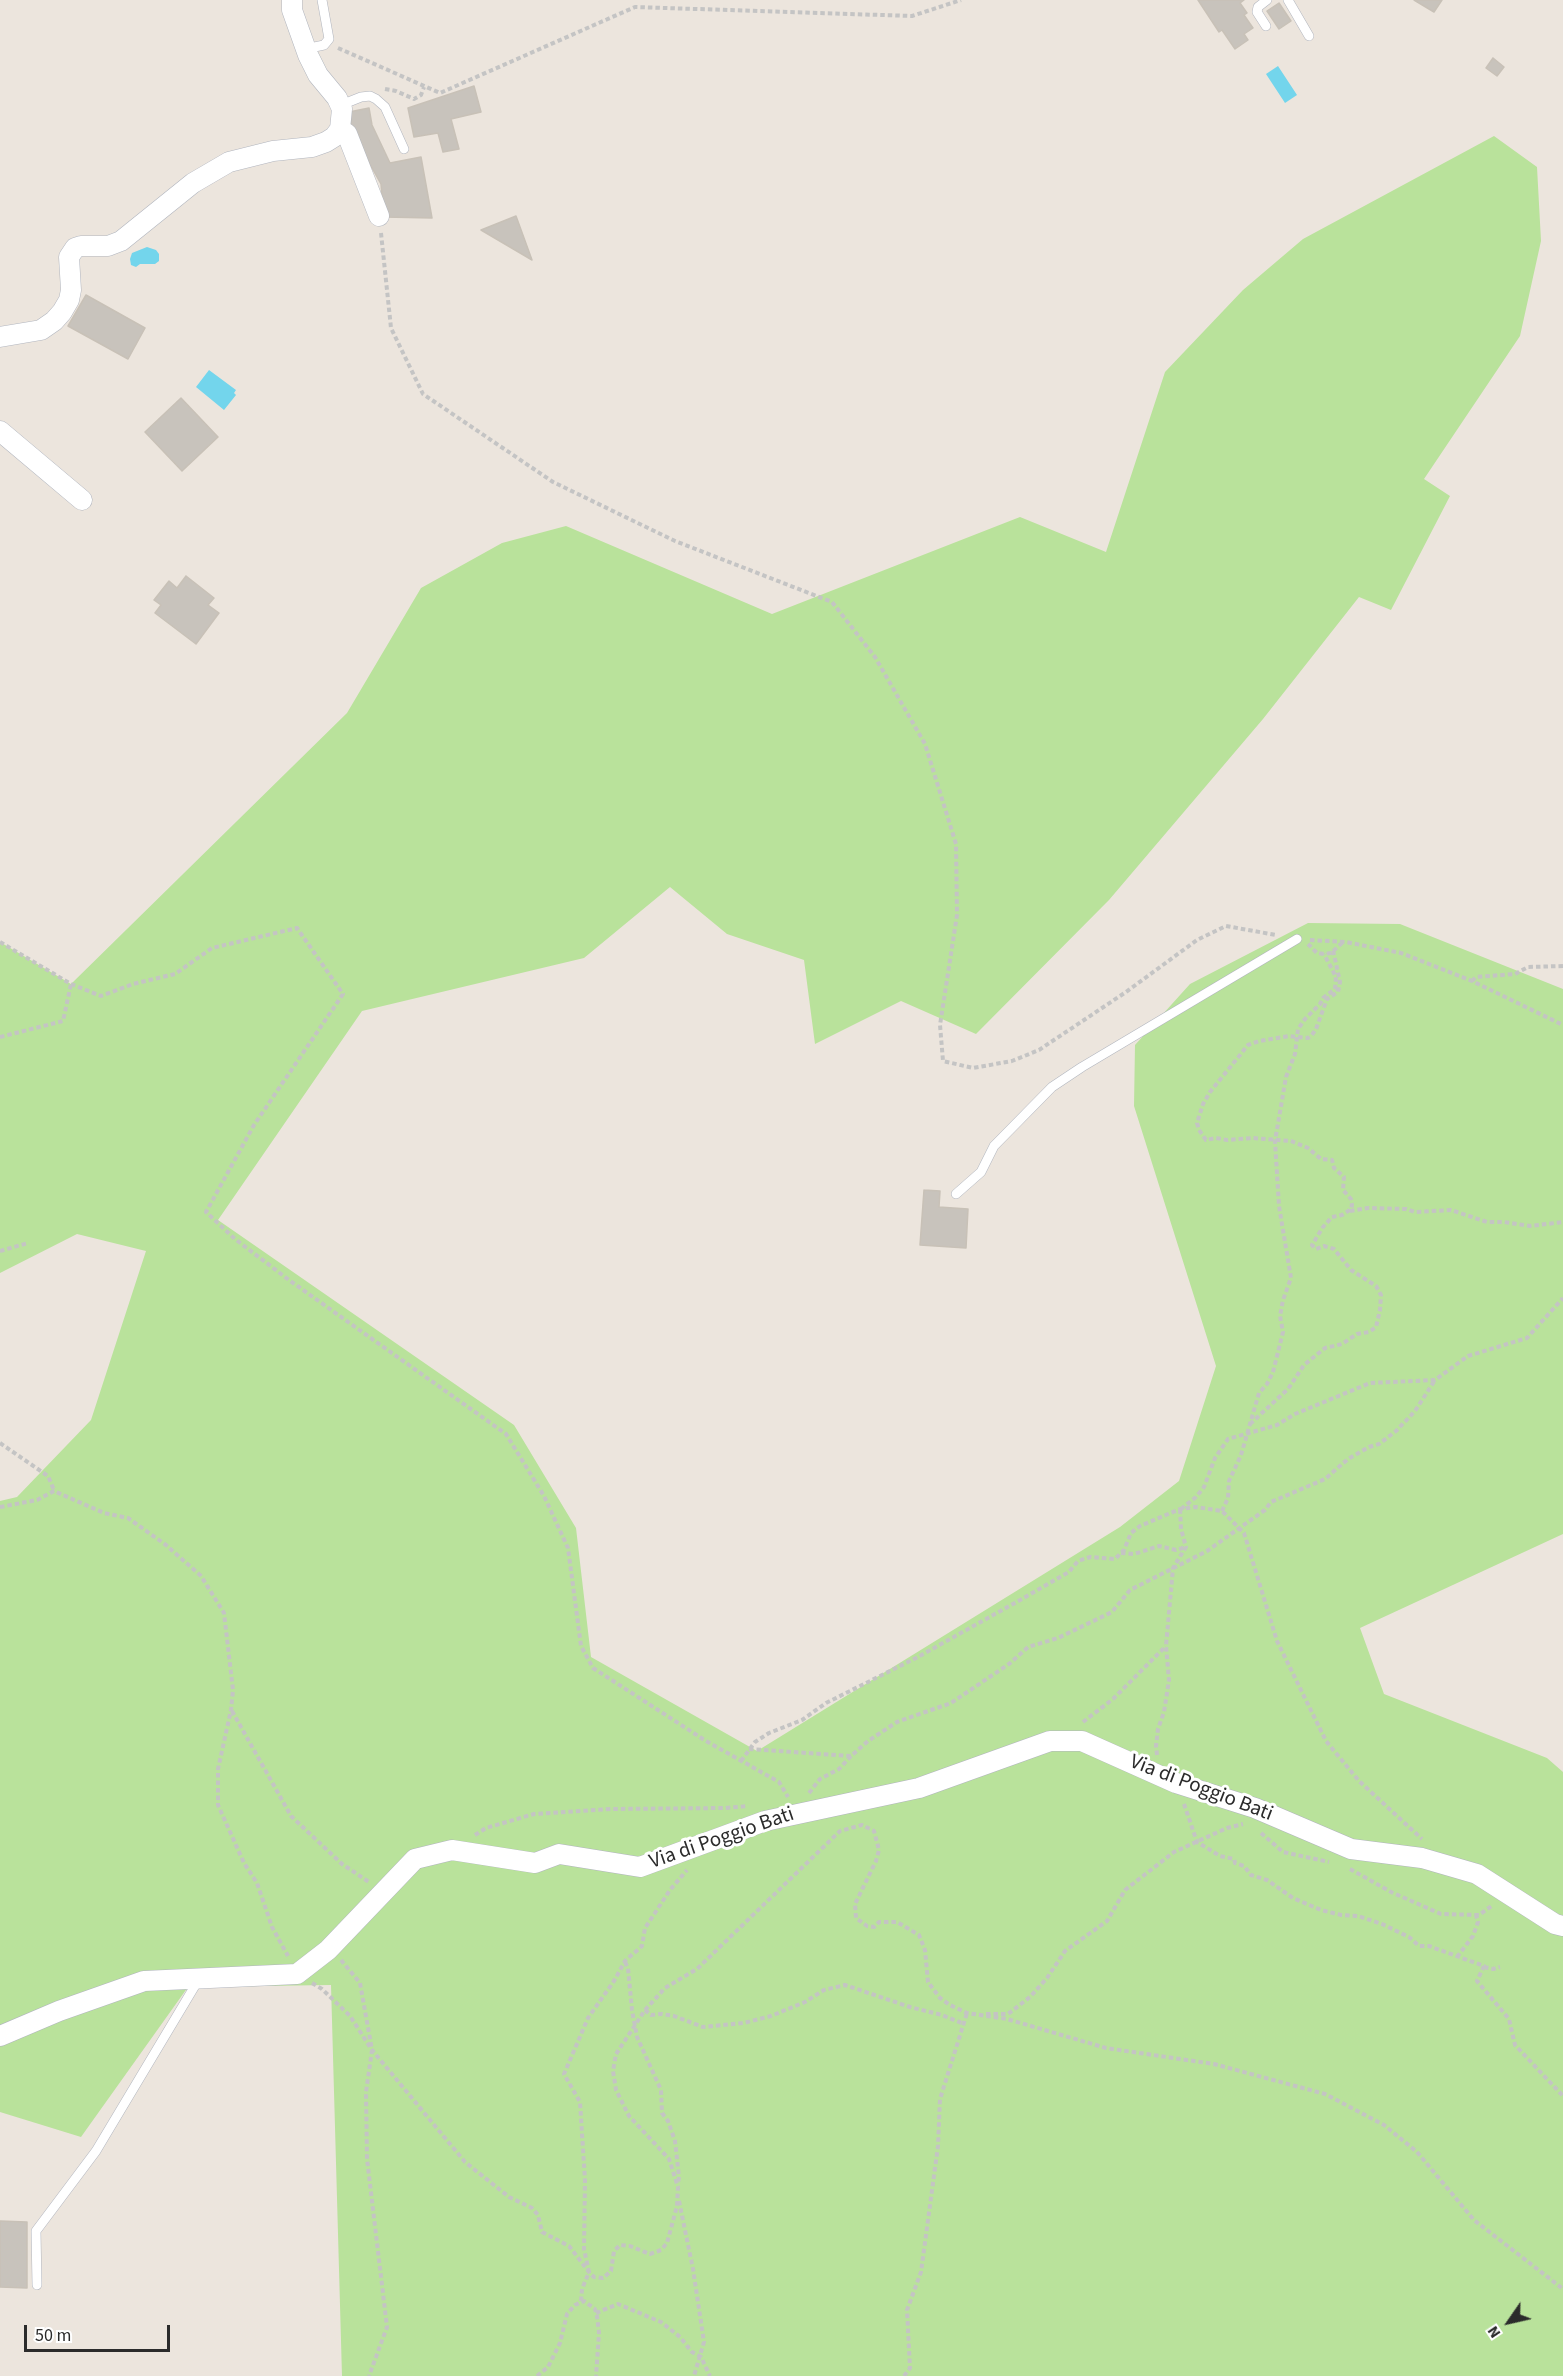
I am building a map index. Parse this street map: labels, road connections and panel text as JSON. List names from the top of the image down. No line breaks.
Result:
{"streets":{"street":["Via di Poggio Bati"]},"scale_bar":"50 m","north":"bottom left"}
